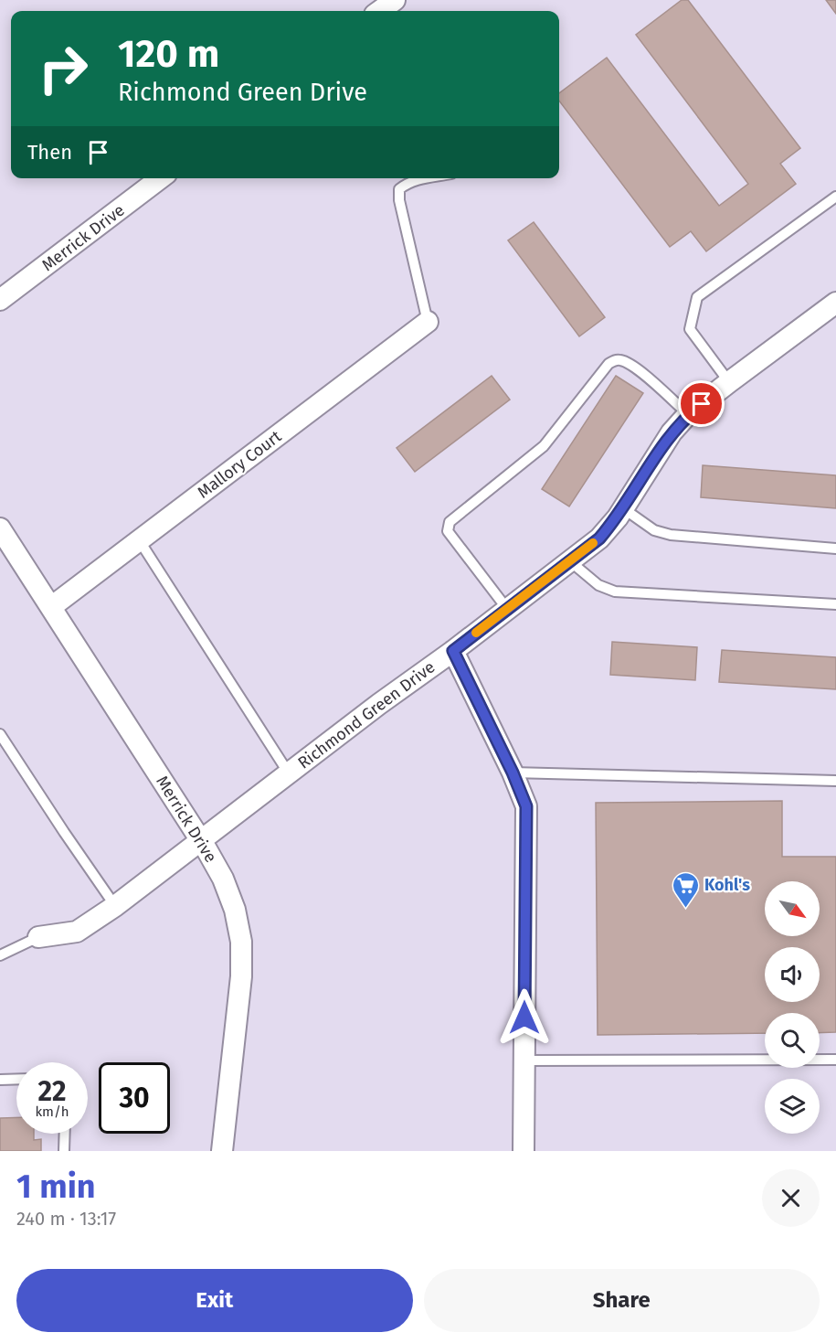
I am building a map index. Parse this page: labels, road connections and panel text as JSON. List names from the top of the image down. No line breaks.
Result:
{"streets":{"street":["Merrick Drive","Mallory Court","Richmond Green Drive"]},"crossings":[["Merrick Drive","Mallory Court"],["Merrick Drive","Richmond Green Drive"]],"places":{"supermarket":["Kohl's"]},"north":"bottom right","page":{"turn":["120 m","Richmond Green Drive"],"then":"Then","speed":"22 km/h","limit":"30","heading":["1 min","240 m · 13:17"],"buttons":["Exit","Share"]}}
